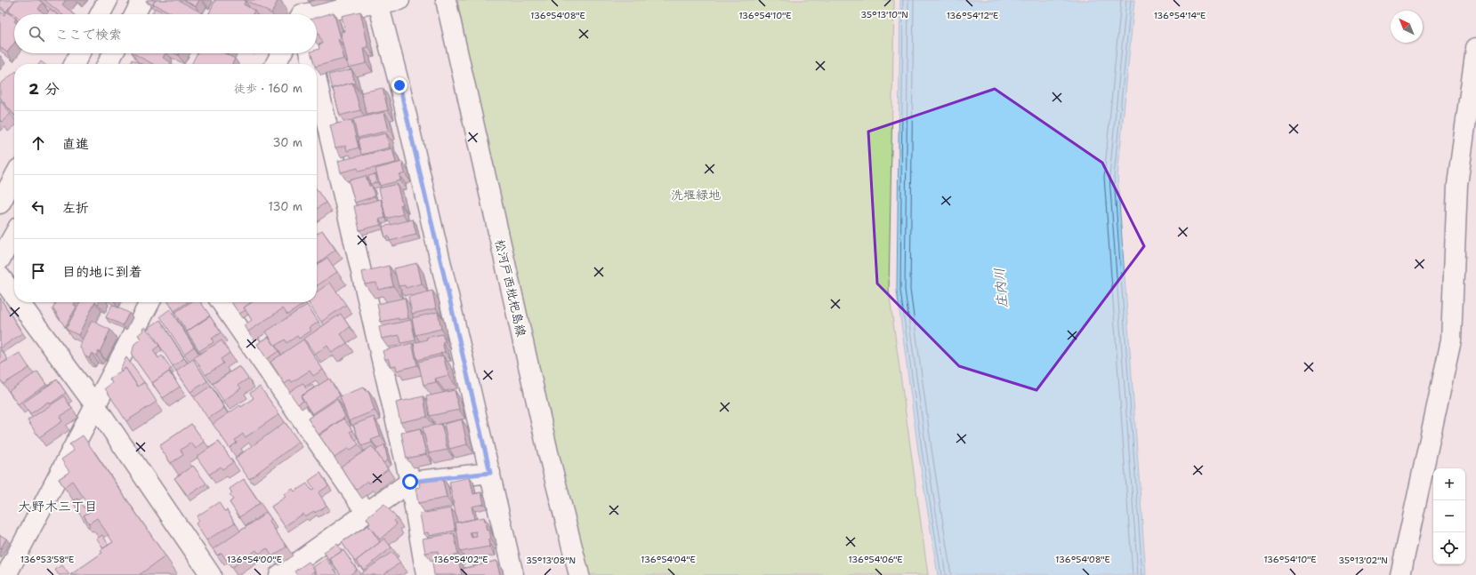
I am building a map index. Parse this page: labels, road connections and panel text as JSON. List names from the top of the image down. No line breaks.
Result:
{"streets":{"street":["松河戸西枇杷島線"]},"districts":["大野木三丁目"],"water":["庄内川"],"parks":["洗堰緑地"],"north":"top left","page":{"search":"ここで検索","heading":["2 分","徒歩 · 160 m"],"list":[["直進","30 m"],["左折","130 m"],"目的地に到着"],"map_buttons":["+","−"]},"coordinates":["35°13'10\"N","136°54'12\"E","136°54'08\"E","136°54'10\"E","136°54'14\"E","136°53'58\"E","136°54'00\"E","136°54'02\"E","136°54'04\"E","136°54'06\"E","35°13'08\"N","35°13'02\"N"]}
